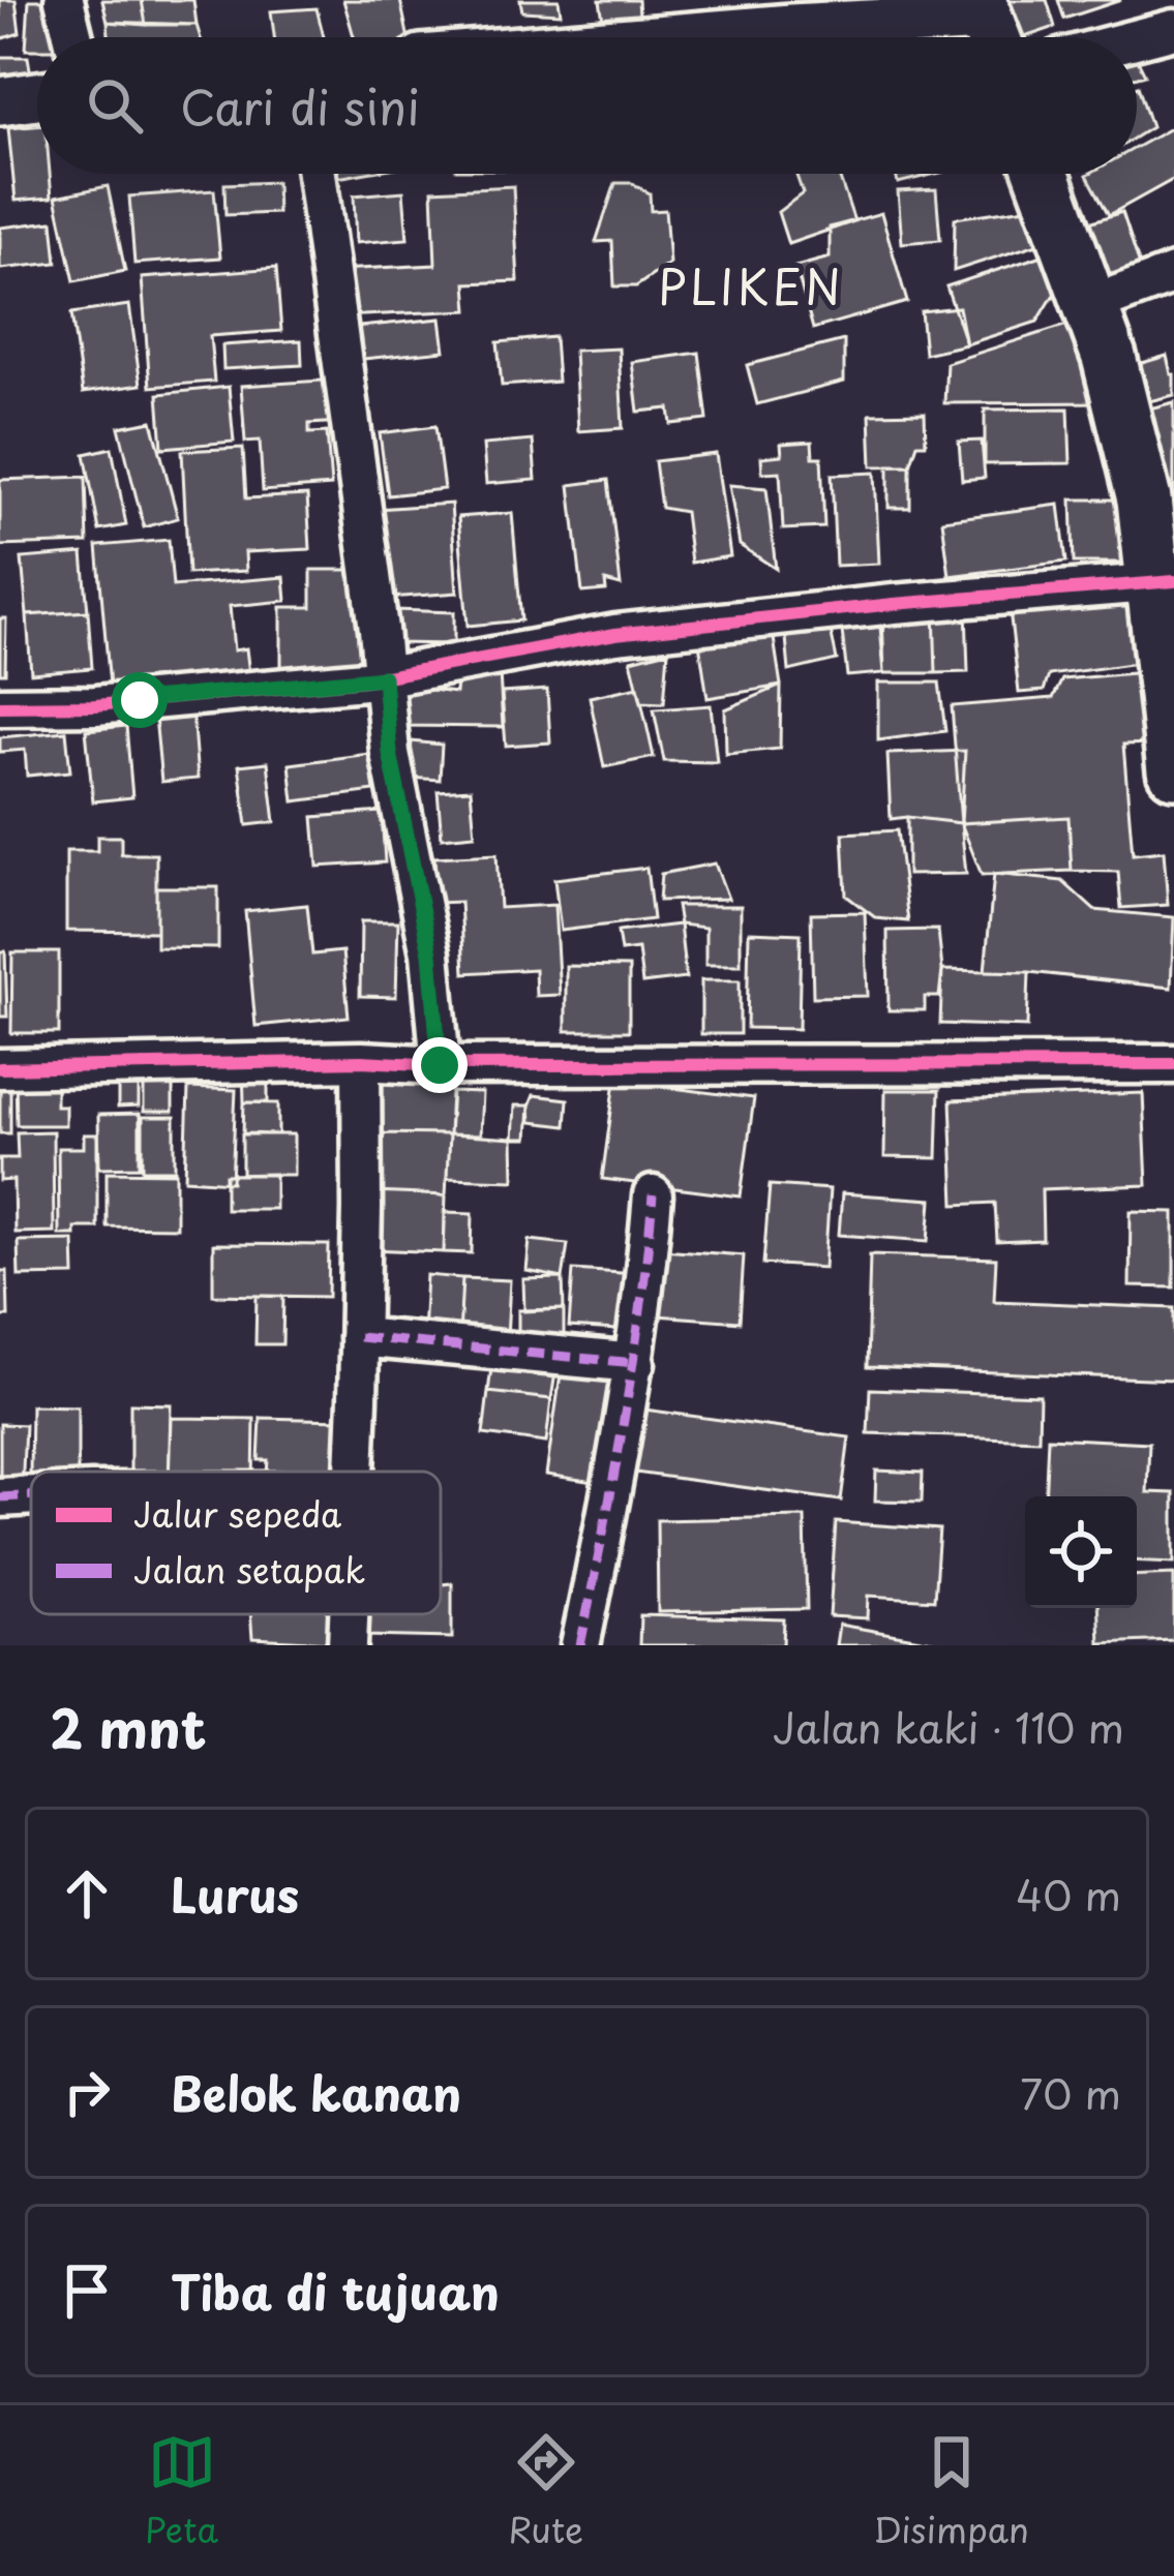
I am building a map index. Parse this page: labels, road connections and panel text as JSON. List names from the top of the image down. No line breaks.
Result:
{"districts":["PLIKEN"],"legend":["Jalur sepeda","Jalan setapak"],"page":{"search":"Cari di sini","heading":["2 mnt","Jalan kaki · 110 m"],"list":[["Lurus","40 m"],["Belok kanan","70 m"],"Tiba di tujuan"],"nav":["Peta","Rute","Disimpan"]}}
